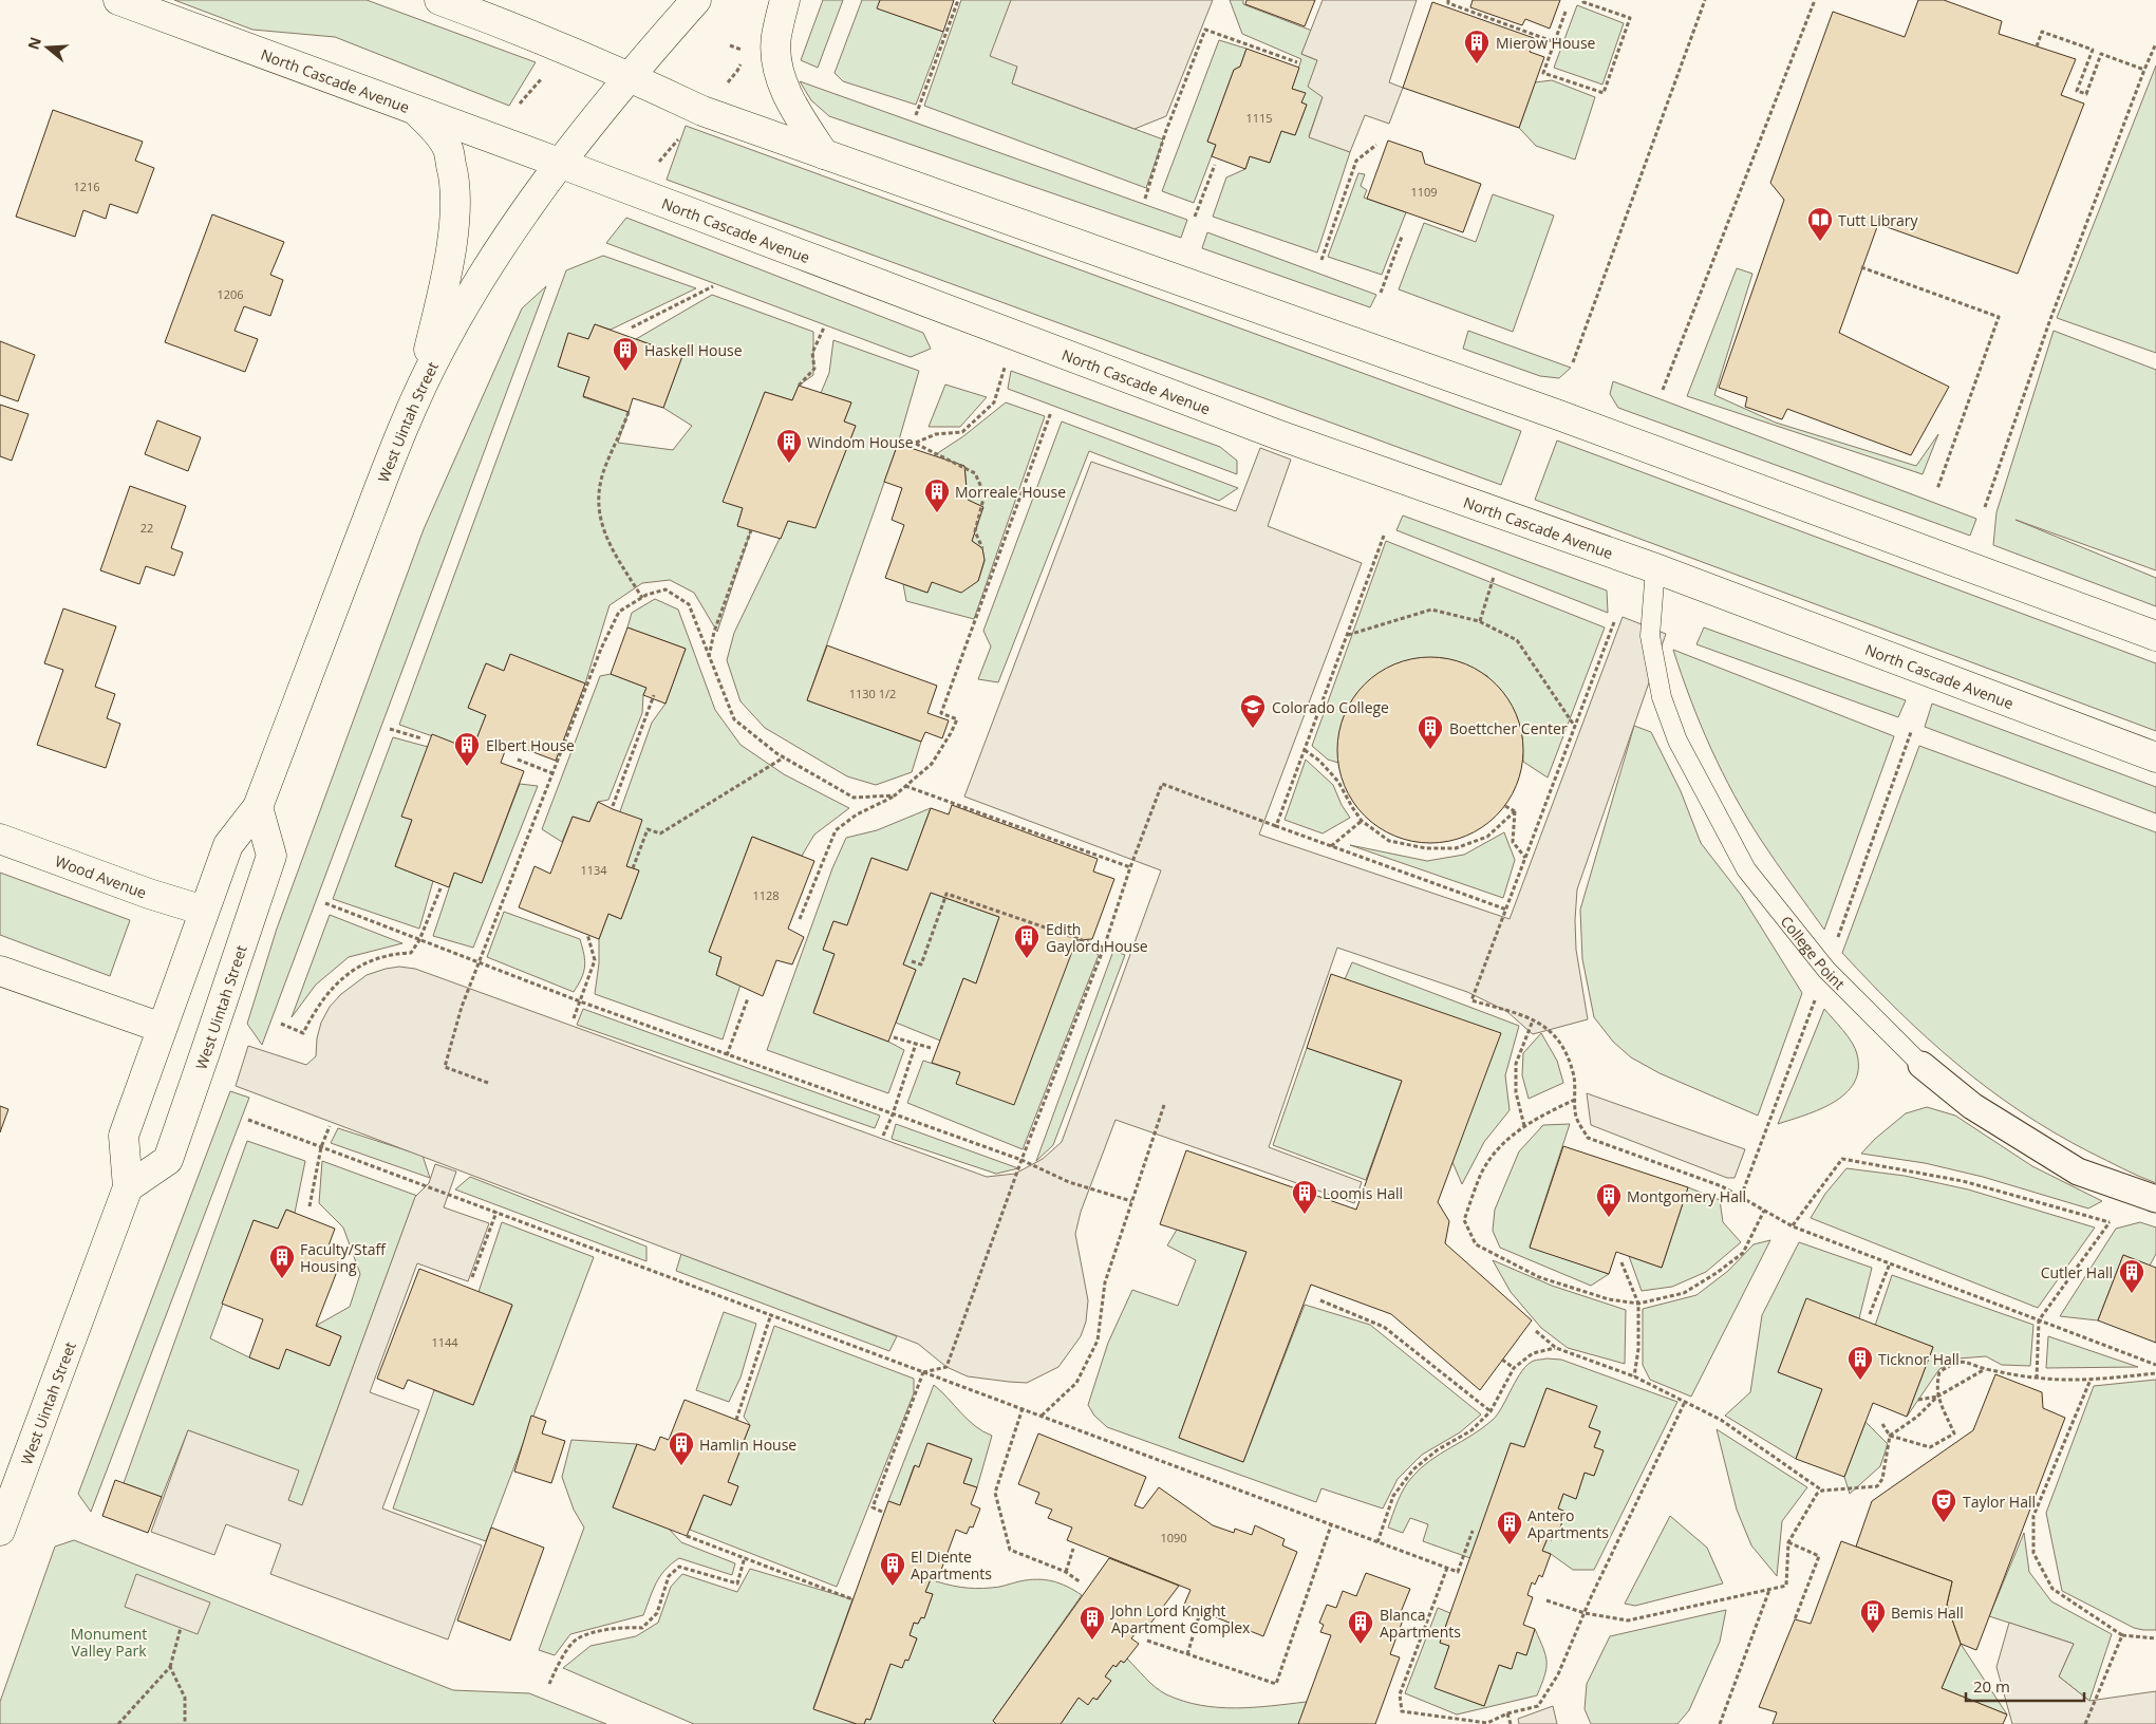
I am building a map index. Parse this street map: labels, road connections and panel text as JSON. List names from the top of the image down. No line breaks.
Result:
{"streets":{"main road":["North Cascade Avenue","West Uintah Street","Wood Avenue"],"street":["College Point"]},"crossings":[["North Cascade Avenue","West Uintah Street"],["North Cascade Avenue","College Point"],["West Uintah Street","Wood Avenue"]],"parks":["Monument Valley Park"],"places":{"building":["Mierow House","Haskell House","Windom House","Morreale House","Boettcher Center","Elbert House","Edith Gaylord House","Loomis Hall","Montgomery Hall","Faculty/Staff Housing","Cutler Hall","Ticknor Hall","Hamlin House","Antero Apartments","El Diente Apartments","Bemis Hall","John Lord Knight Apartment Complex","Blanca Apartments"],"library":["Tutt Library"],"school or university":["Colorado College"],"theatre":["Taylor Hall"]},"house_numbers":["1115","1216","1109","1206","22","1130 1/2","1134","1128","1144","1090"],"scale_bar":"20 m","north":"left"}
